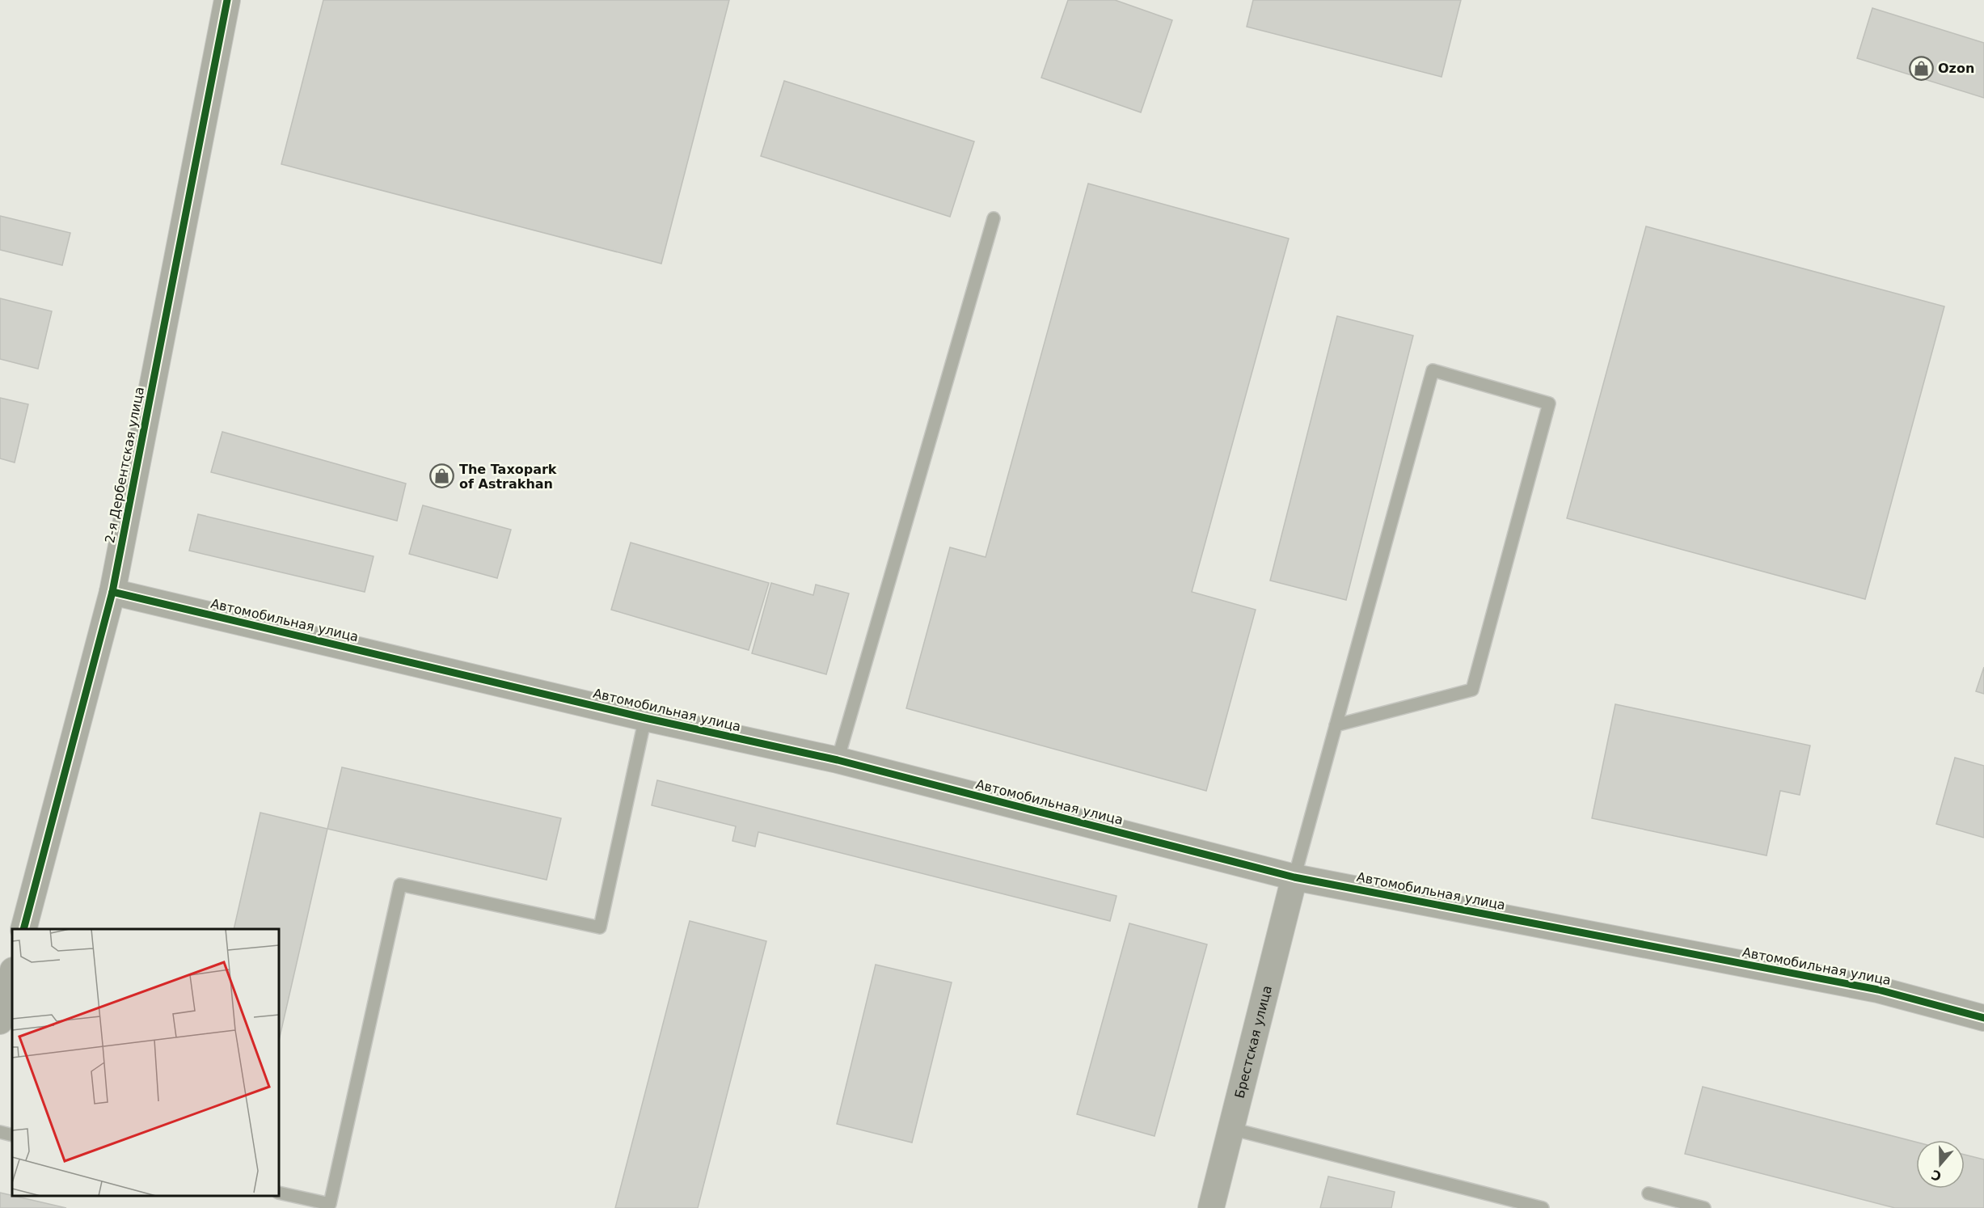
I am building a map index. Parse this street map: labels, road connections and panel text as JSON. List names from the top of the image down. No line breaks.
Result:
{"streets":{"street":["2-я Дербентская улица","Автомобильная улица","Брестская улица"]},"crossings":[["2-я Дербентская улица","Автомобильная улица"],["Автомобильная улица","Брестская улица"]],"places":{"shop":["Ozon","The Taxopark of Astrakhan"]},"north":"bottom"}
